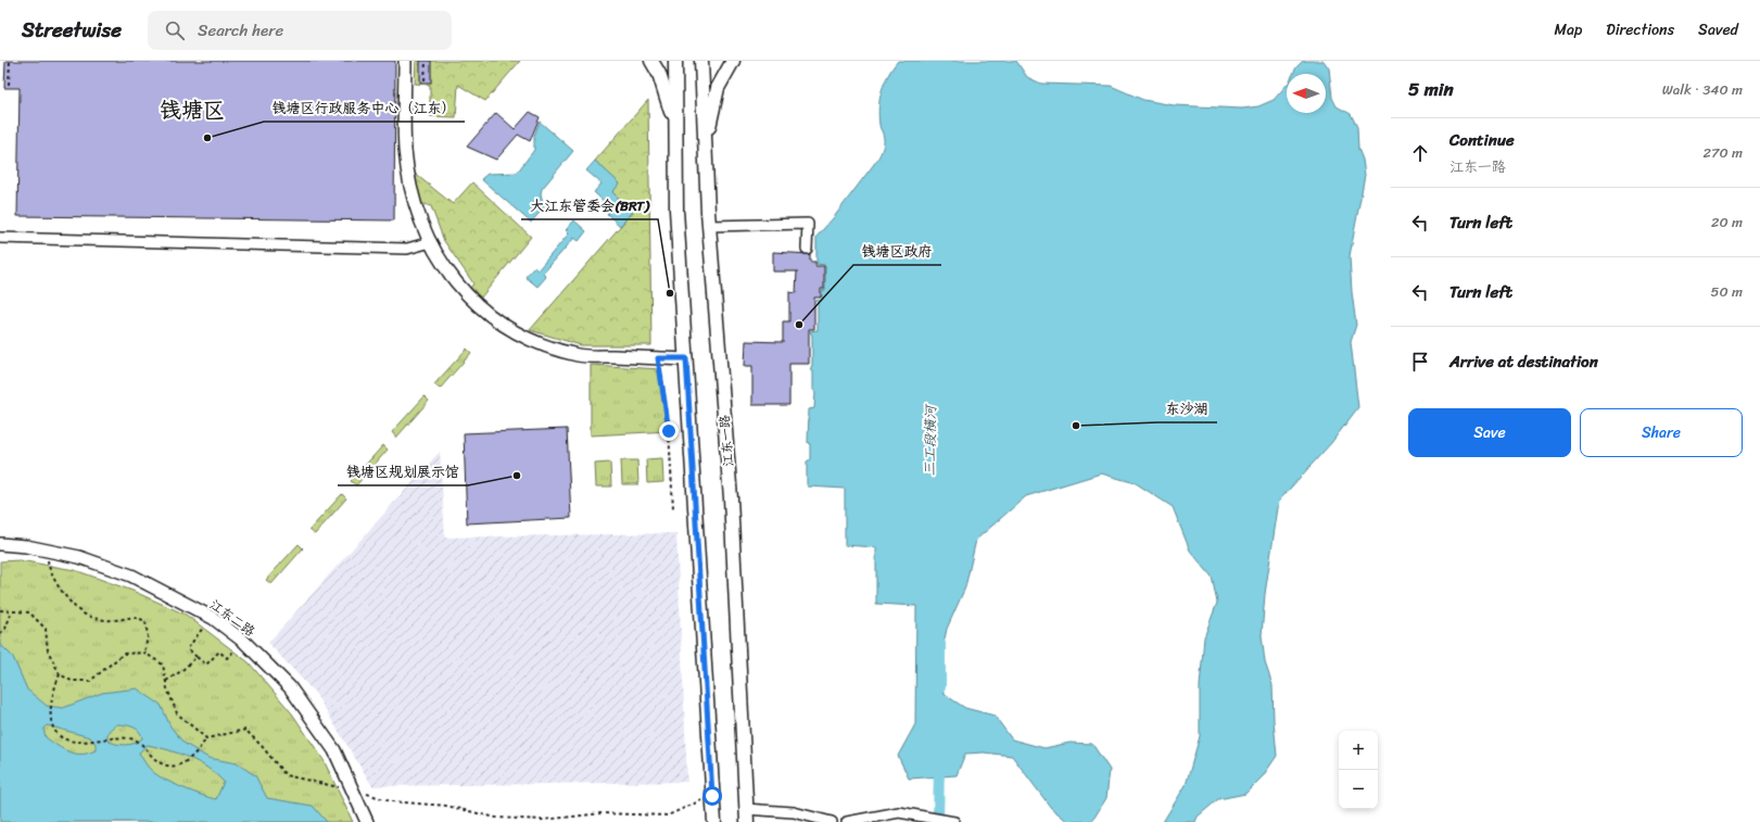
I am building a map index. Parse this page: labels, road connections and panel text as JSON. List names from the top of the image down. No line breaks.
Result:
{"streets":{"main road":["江东一路"],"street":["江东二路"]},"districts":["钱塘区"],"water":["三工段横河"],"places":["钱塘区行政服务中心（江东）","大江东管委会(BRT)","钱塘区政府","东沙湖","钱塘区规划展示馆"],"north":"left","page":{"header":"Streetwise","search":"Search here","nav":["Map","Directions","Saved"],"heading":["5 min","Walk · 340 m"],"list":[["Continue","江东一路","270 m"],["Turn left","20 m"],["Turn left","50 m"],"Arrive at destination"],"buttons":["Save","Share"],"map_buttons":["+","−"]}}
